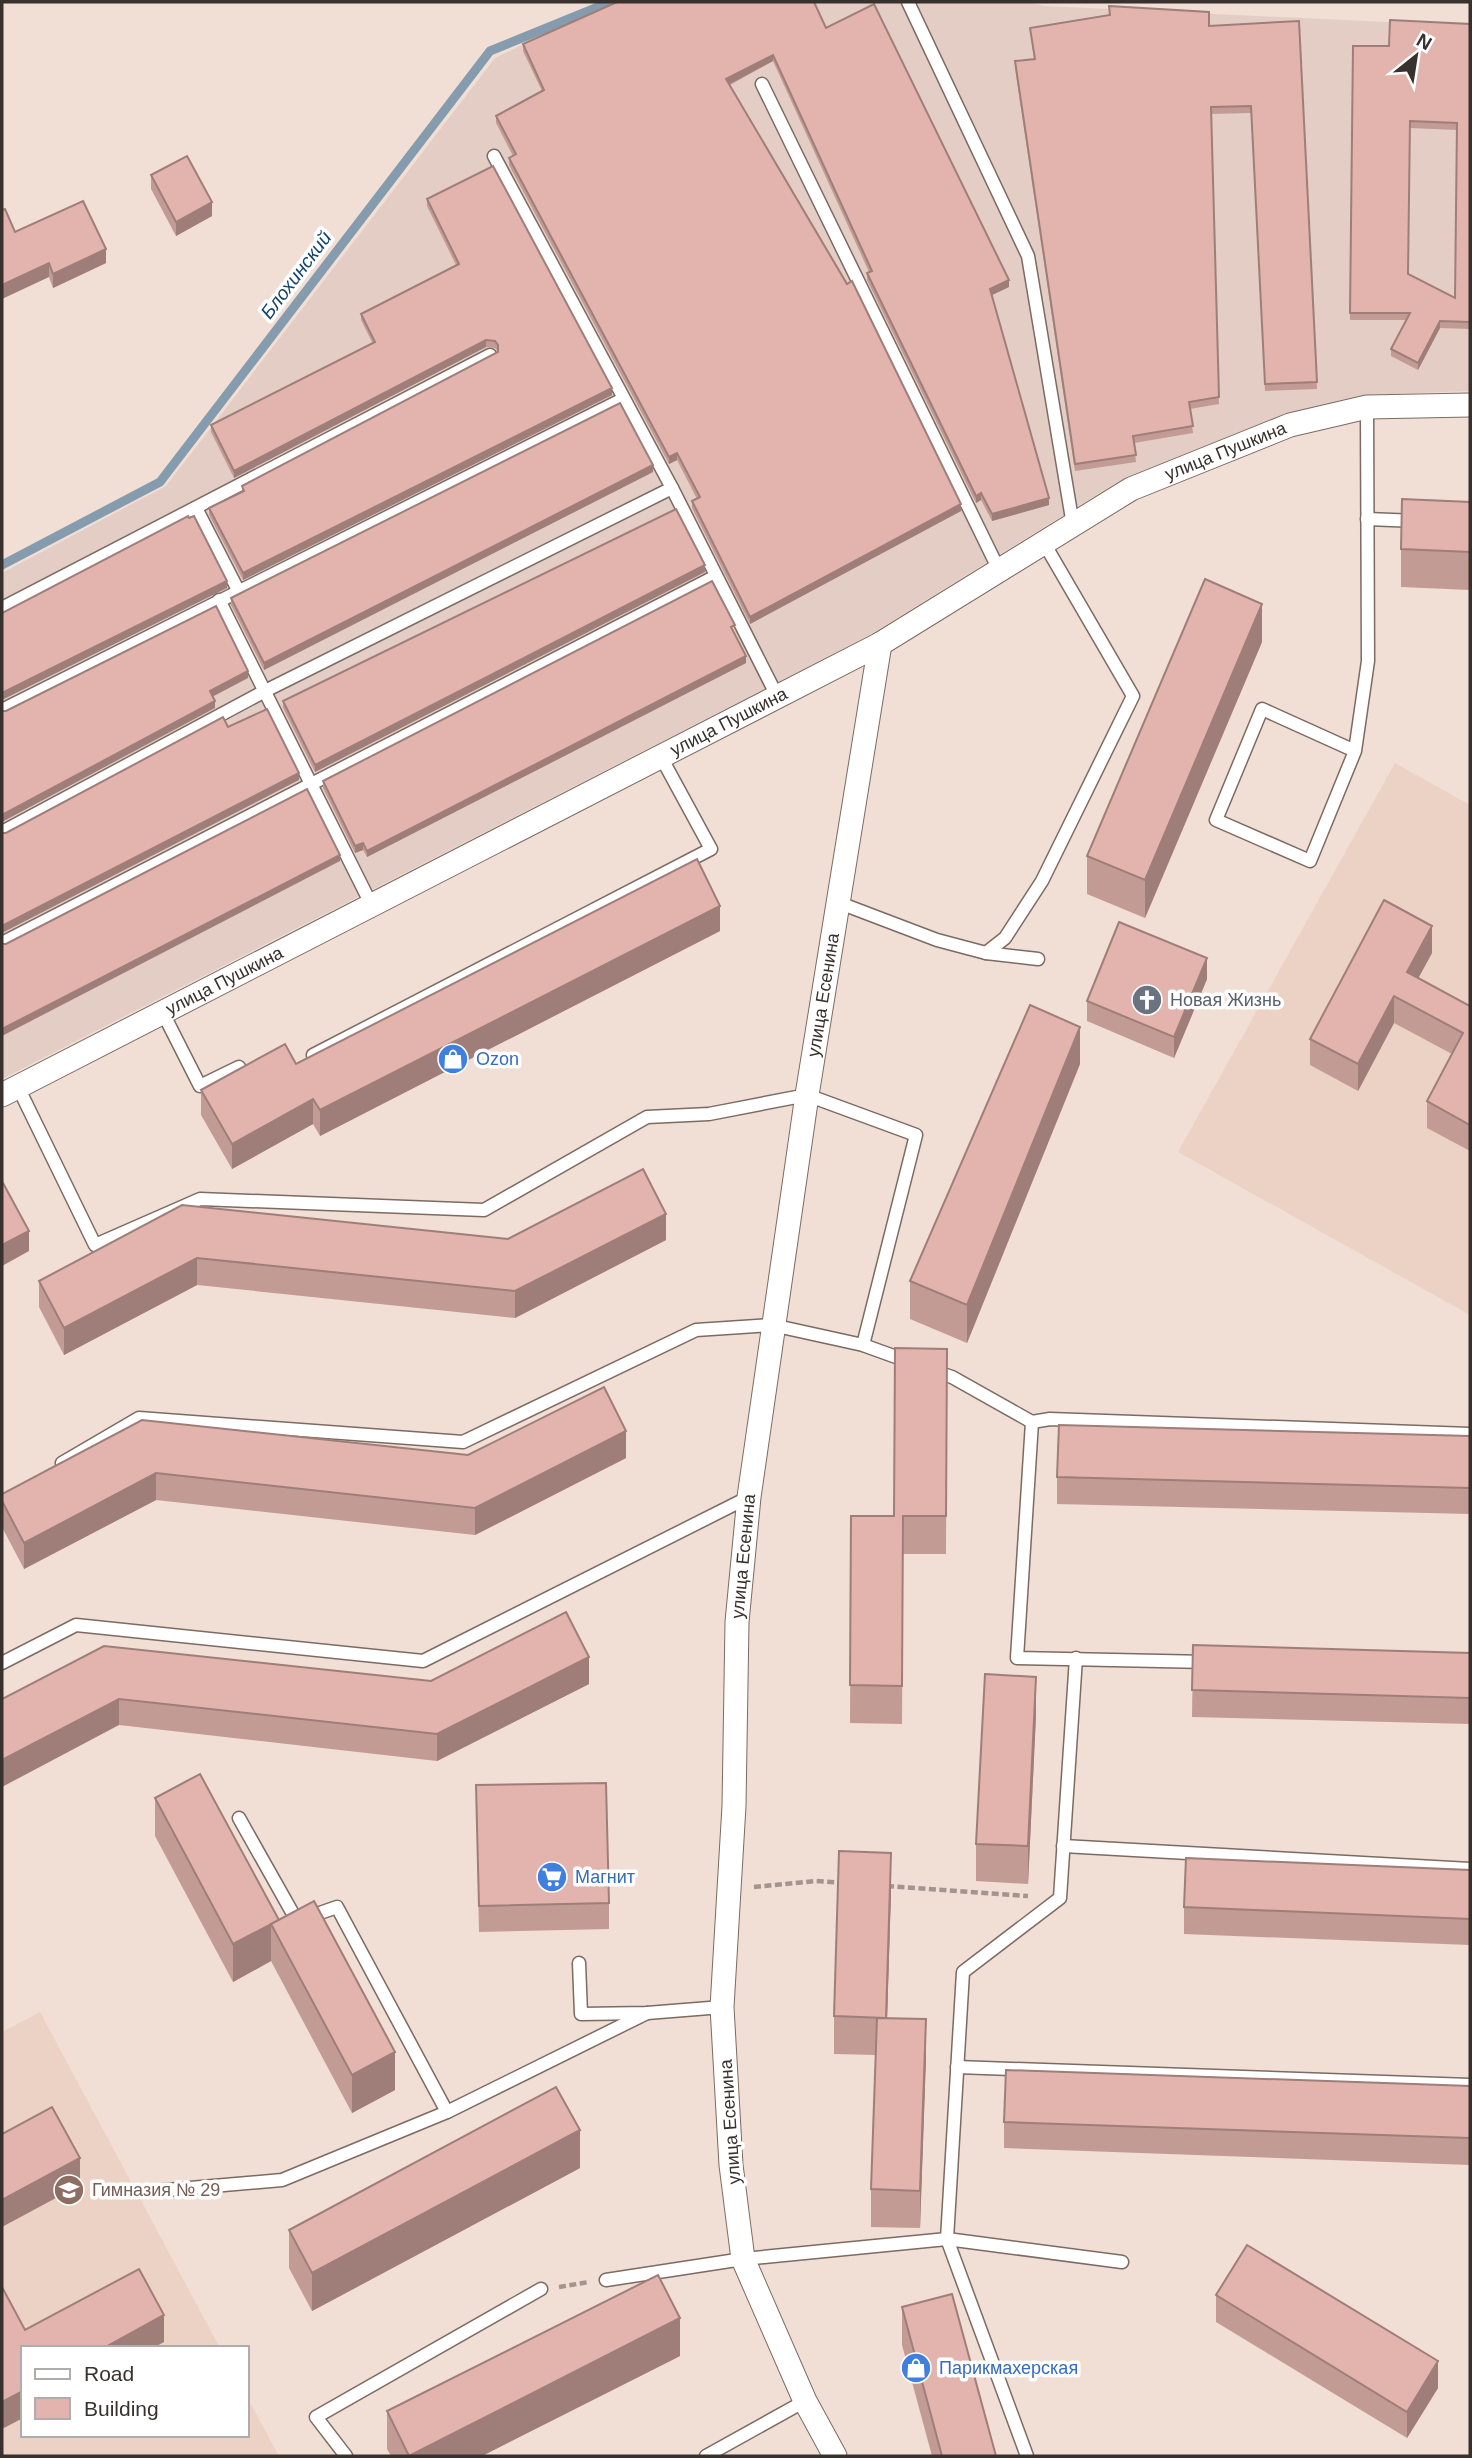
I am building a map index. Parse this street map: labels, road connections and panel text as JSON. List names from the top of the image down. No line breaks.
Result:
{"streets":{"street":["улица Пушкина","улица Есенина"]},"crossings":[["улица Пушкина","улица Есенина"]],"water":["Блохинский"],"places":{"church":["Новая Жизнь"],"shop":["Ozon","Парикмахерская"],"supermarket":["Магнит"],"school or university":["Гимназия № 29"]},"legend":["Road","Building"],"north":"top right"}
